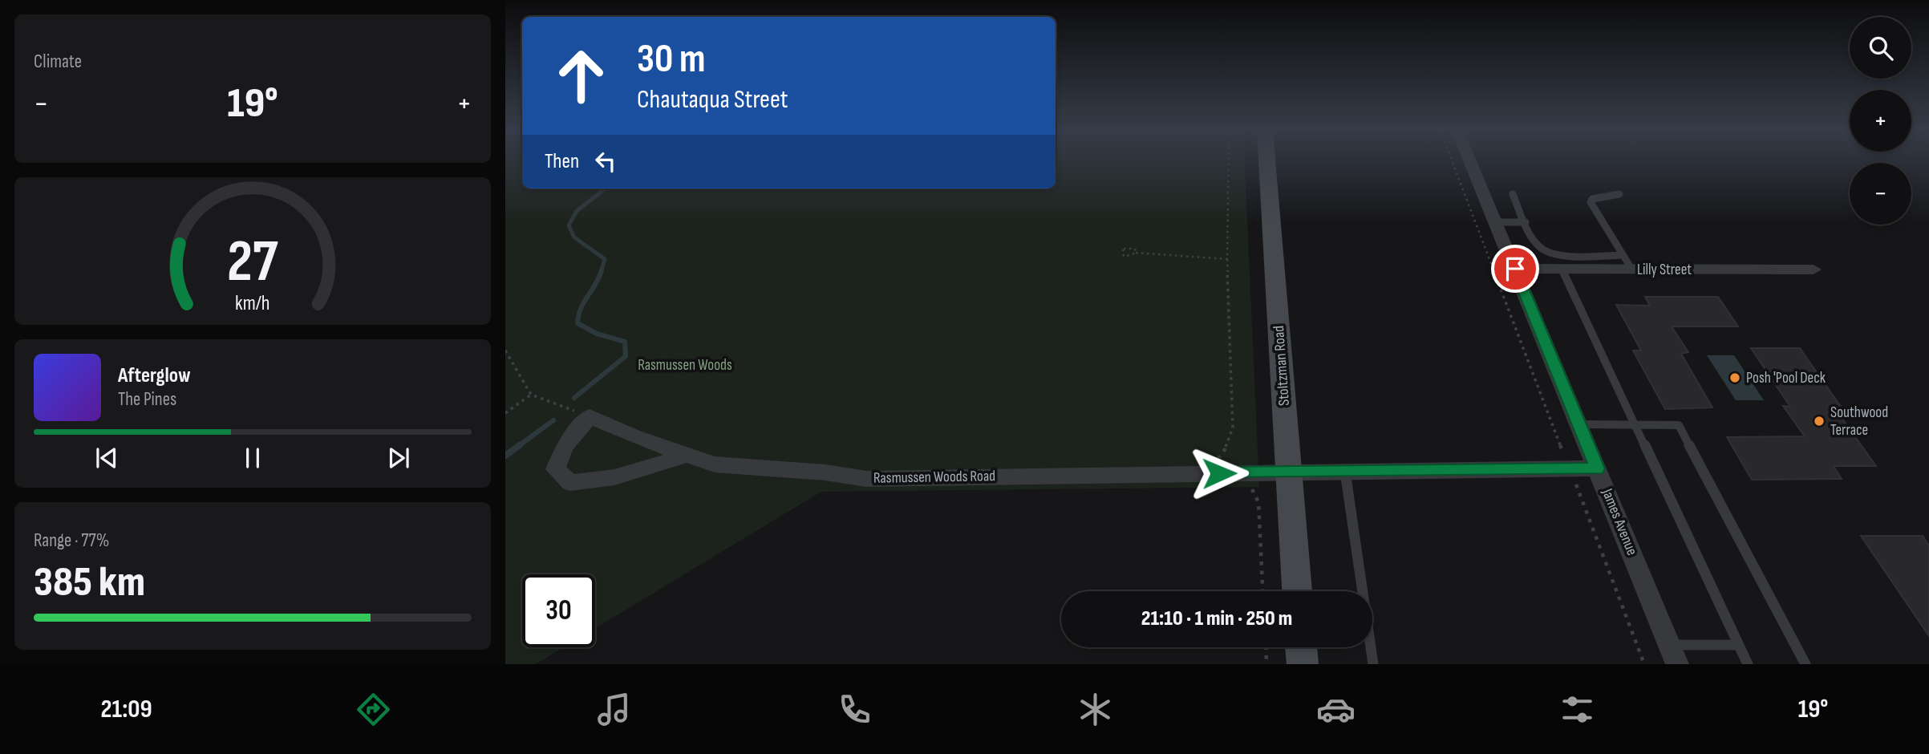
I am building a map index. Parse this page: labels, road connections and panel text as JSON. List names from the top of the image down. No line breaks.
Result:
{"streets":{"street":["Lilly Street","Stoltzman Road","Rasmussen Woods Road","James Avenue"]},"crossings":[["Lilly Street","James Avenue"],["Stoltzman Road","Rasmussen Woods Road"],["Rasmussen Woods Road","James Avenue"]],"parks":["Rasmussen Woods"],"places":["Posh 'Pool Deck","Southwood Terrace"],"page":{"tile":["Climate",["Range · 77%","385 km"]],"map_buttons":["+","−"],"turn":["30 m","Chautaqua Street"],"heat":["−","19°","+"],"then":"Then","song":["Afterglow","The Pines"],"limit":"30","trip":"21:10 · 1 min · 250 m","tabs":["21:09","19°"],"gauge":["27","km/h"]}}
